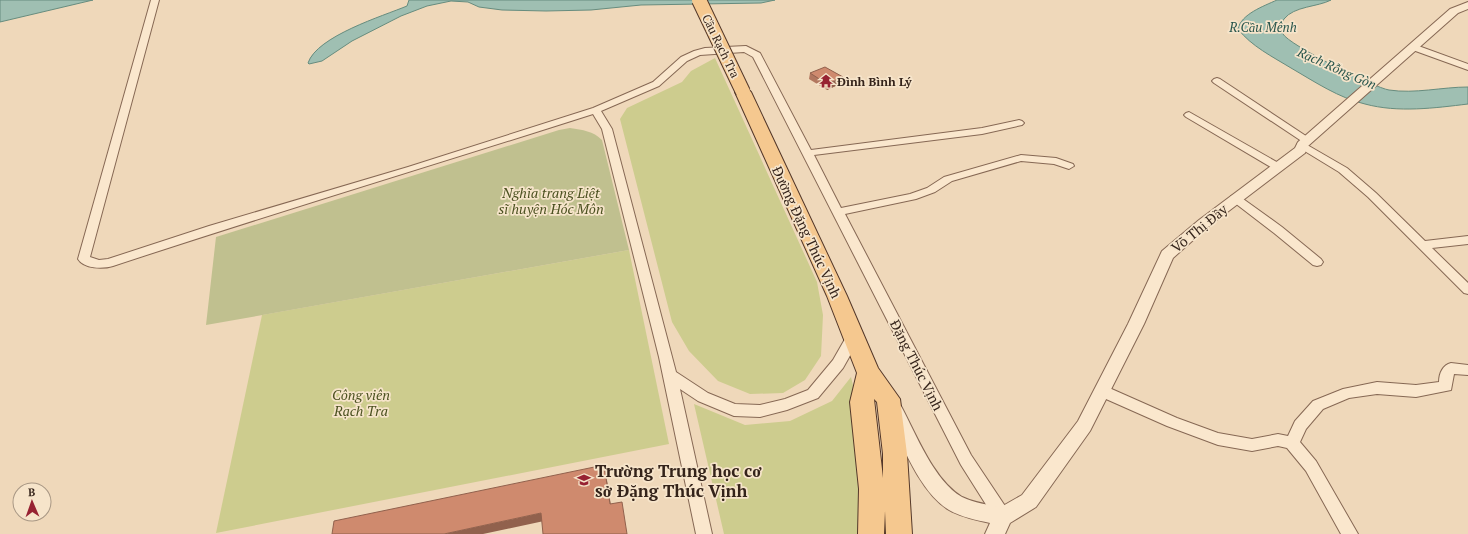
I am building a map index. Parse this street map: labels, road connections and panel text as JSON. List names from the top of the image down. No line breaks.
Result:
{"streets":{"main road":["Cầu Rạch Tra","Đường Đặng Thúc Vịnh"],"street":["Võ Thị Đầy","Đặng Thúc Vịnh"]},"crossings":[["Cầu Rạch Tra","Đường Đặng Thúc Vịnh"],["Võ Thị Đầy","Đặng Thúc Vịnh"]],"water":["R.Cầu Mênh","Rạch Rỗng Gòn"],"parks":["Nghĩa trang Liệt sĩ huyện Hóc Môn","Công viên Rạch Tra"],"places":{"temple":["Đình Bình Lý"],"school or university":["Trường Trung học cơ sở Đặng Thúc Vịnh"]},"north":"top"}
